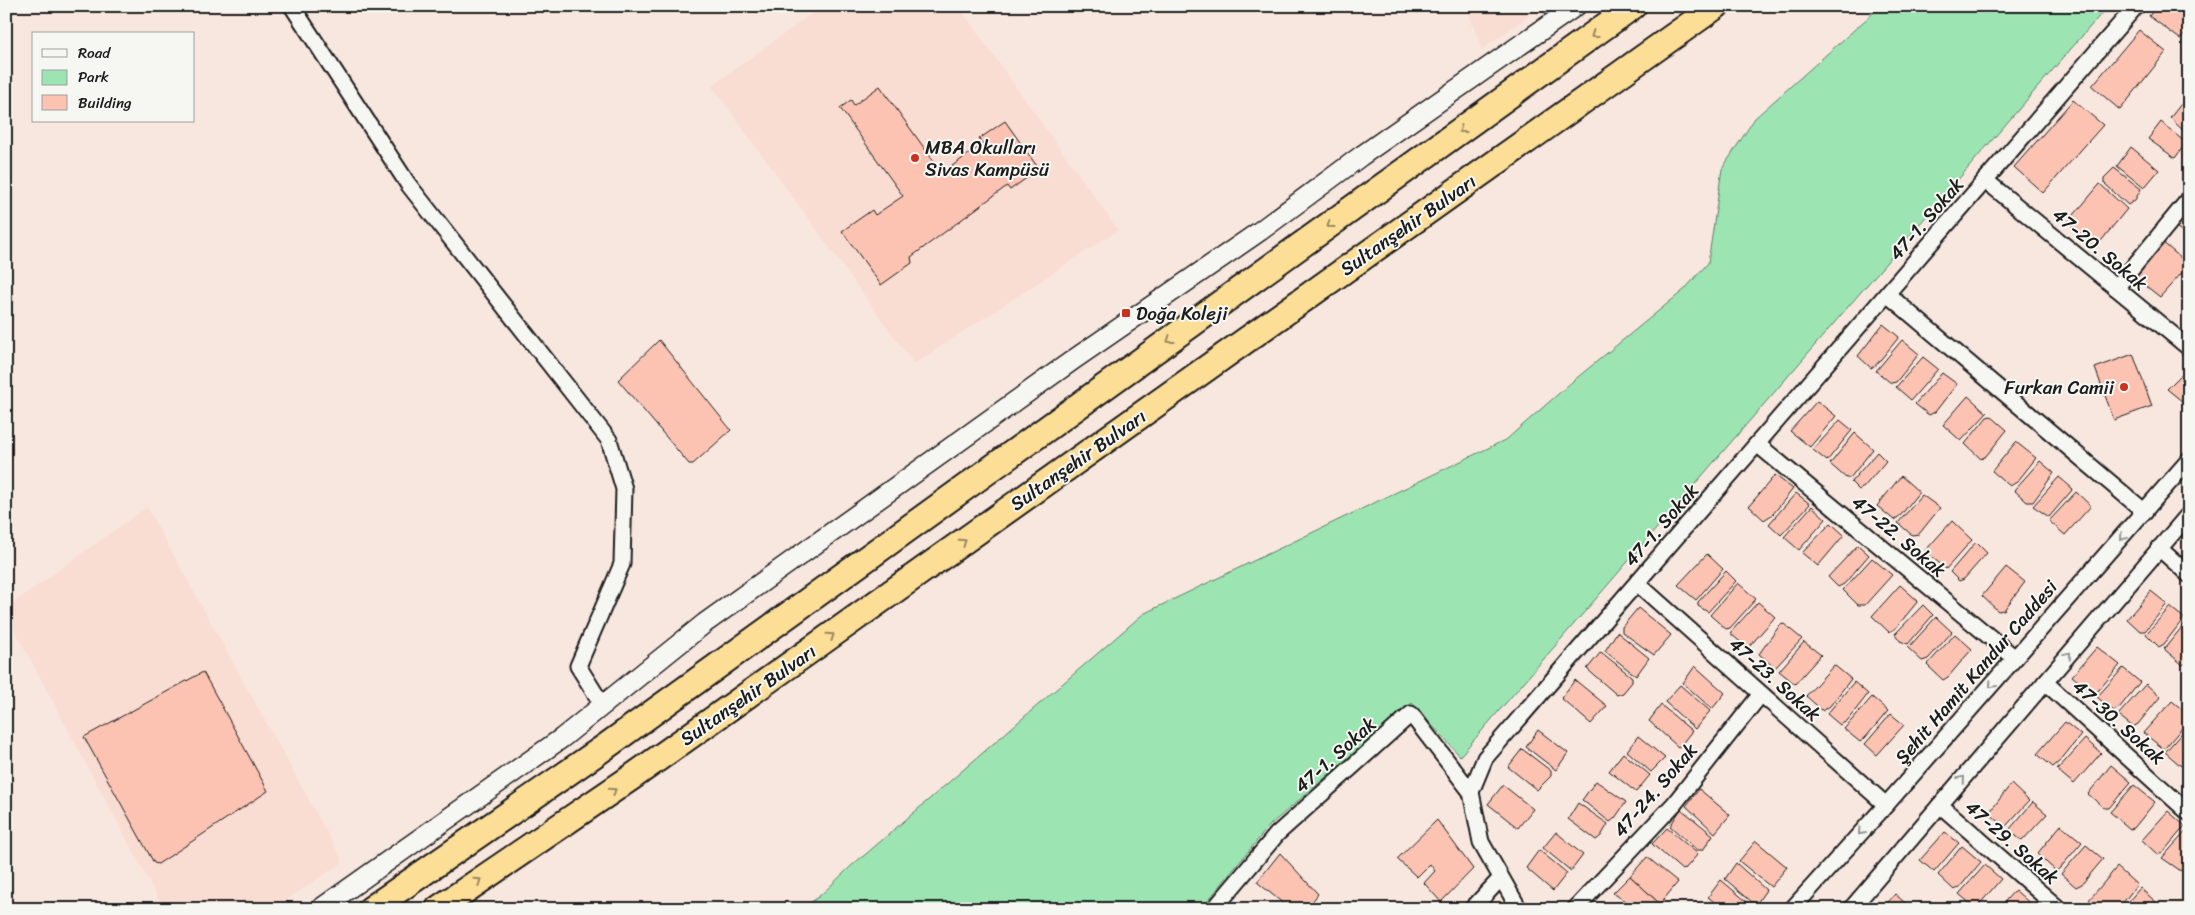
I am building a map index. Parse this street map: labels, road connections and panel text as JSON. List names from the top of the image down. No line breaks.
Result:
{"streets":{"highway":["Sultanşehir Bulvarı"],"street":["47-1. Sokak","47-20. Sokak","47-22. Sokak","Şehit Hamit Kandur Caddesi","47-23. Sokak","47-30. Sokak","47-24. Sokak","47-29. Sokak"]},"crossings":[["47-1. Sokak","47-20. Sokak"],["47-1. Sokak","47-22. Sokak"],["47-1. Sokak","47-23. Sokak"],["47-22. Sokak","Şehit Hamit Kandur Caddesi"],["Şehit Hamit Kandur Caddesi","47-23. Sokak"],["47-23. Sokak","47-24. Sokak"]],"places":{"other":["MBA Okulları Sivas Kampüsü","Furkan Camii"],"transit":["Doğa Koleji"]},"legend":["Road","Park","Building"]}
